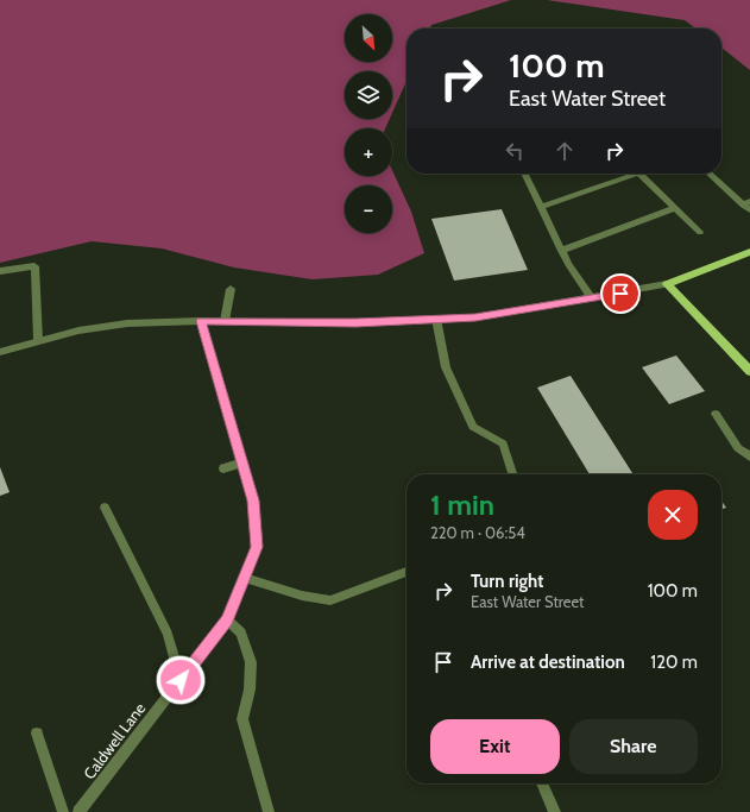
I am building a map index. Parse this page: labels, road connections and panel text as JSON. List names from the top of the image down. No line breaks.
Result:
{"streets":{"street":["Caldwell Lane"]},"north":"bottom right","page":{"map_buttons":["+","−"],"turn":["100 m","East Water Street"],"heading":["1 min","220 m · 06:54"],"list":[{"name":"Turn right","note":"East Water Street","value":"100 m"},{"name":"Arrive at destination","value":"120 m"}],"buttons":["Exit","Share"]}}
